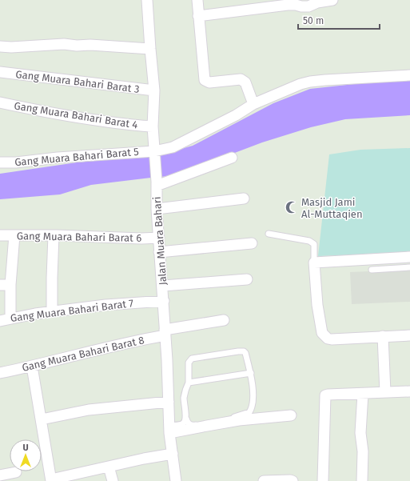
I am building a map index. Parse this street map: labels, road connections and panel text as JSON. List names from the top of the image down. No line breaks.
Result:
{"streets":{"street":["Gang Muara Bahari Barat 3","Gang Muara Bahari Barat 4","Gang Muara Bahari Barat 5","Gang Muara Bahari Barat 6","Jalan Muara Bahari","Gang Muara Bahari Barat 7","Gang Muara Bahari Barat 8"]},"crossings":[["Gang Muara Bahari Barat 3","Jalan Muara Bahari"],["Gang Muara Bahari Barat 4","Jalan Muara Bahari"],["Gang Muara Bahari Barat 5","Jalan Muara Bahari"],["Gang Muara Bahari Barat 6","Jalan Muara Bahari"],["Jalan Muara Bahari","Gang Muara Bahari Barat 7"],["Jalan Muara Bahari","Gang Muara Bahari Barat 8"]],"places":{"mosque":["Masjid Jami Al-Muttaqien"]},"scale_bar":"50 m","north":"top"}
